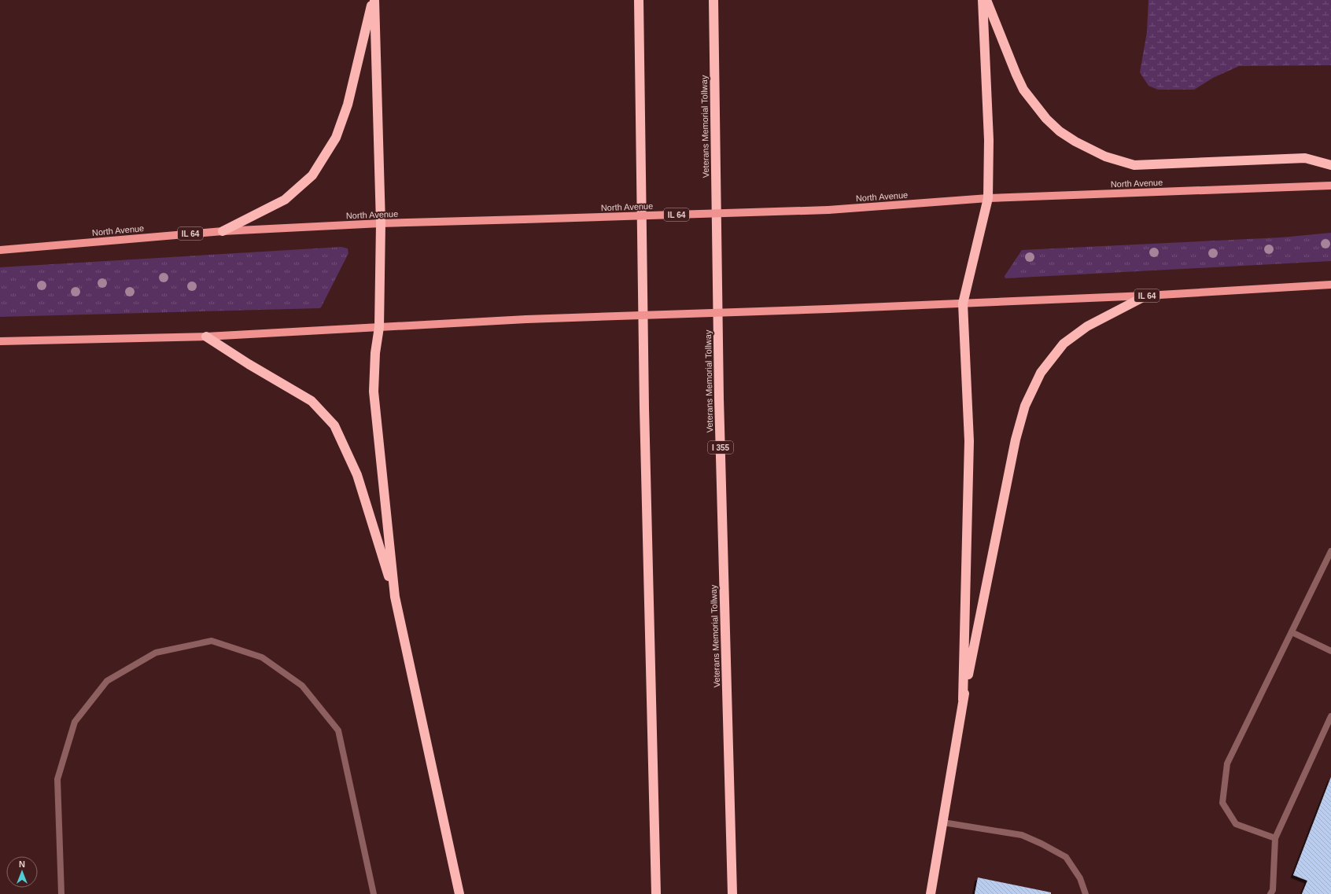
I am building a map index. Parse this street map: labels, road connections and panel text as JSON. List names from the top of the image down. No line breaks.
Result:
{"streets":{"highway":["Veterans Memorial Tollway","I 355"],"main road":["North Avenue","IL 64"]},"north":"top"}
